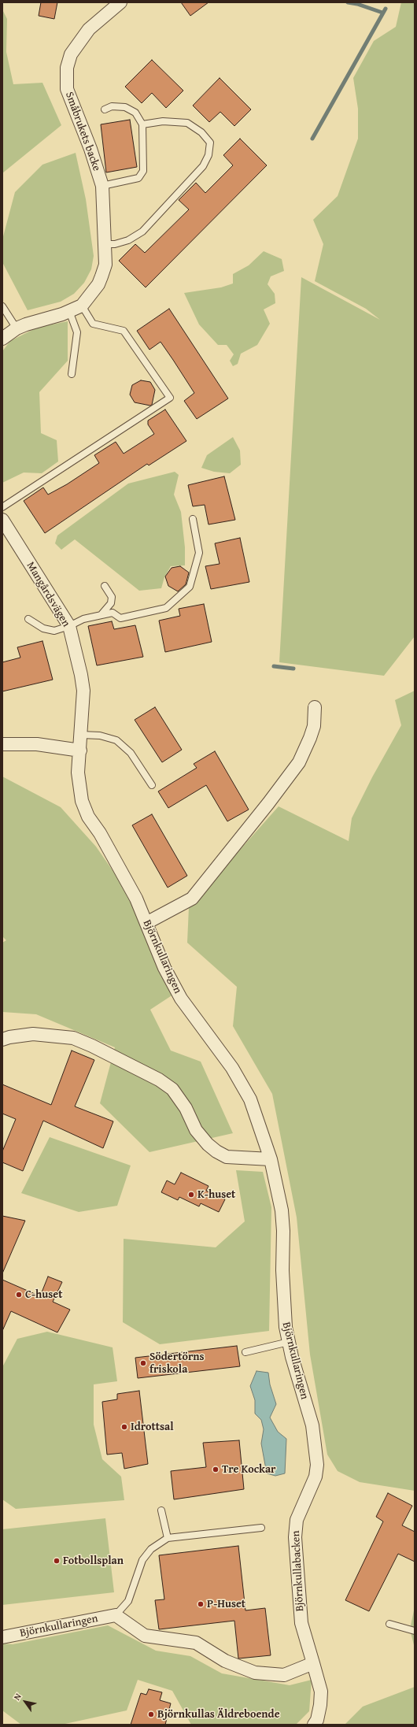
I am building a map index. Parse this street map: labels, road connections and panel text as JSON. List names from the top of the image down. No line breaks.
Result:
{"streets":{"street":["Småbrukets backe","Mangårdsvägen","Björnkullaringen","Björnkullabacken"]},"crossings":[["Mangårdsvägen","Björnkullaringen"],["Björnkullaringen","Björnkullabacken"]],"places":["K-huset","C-huset","Södertörns friskola","Idrottsal","Tre Kockar","Fotbollsplan","P-Huset","Björnkullas Äldreboende"],"north":"top left"}
